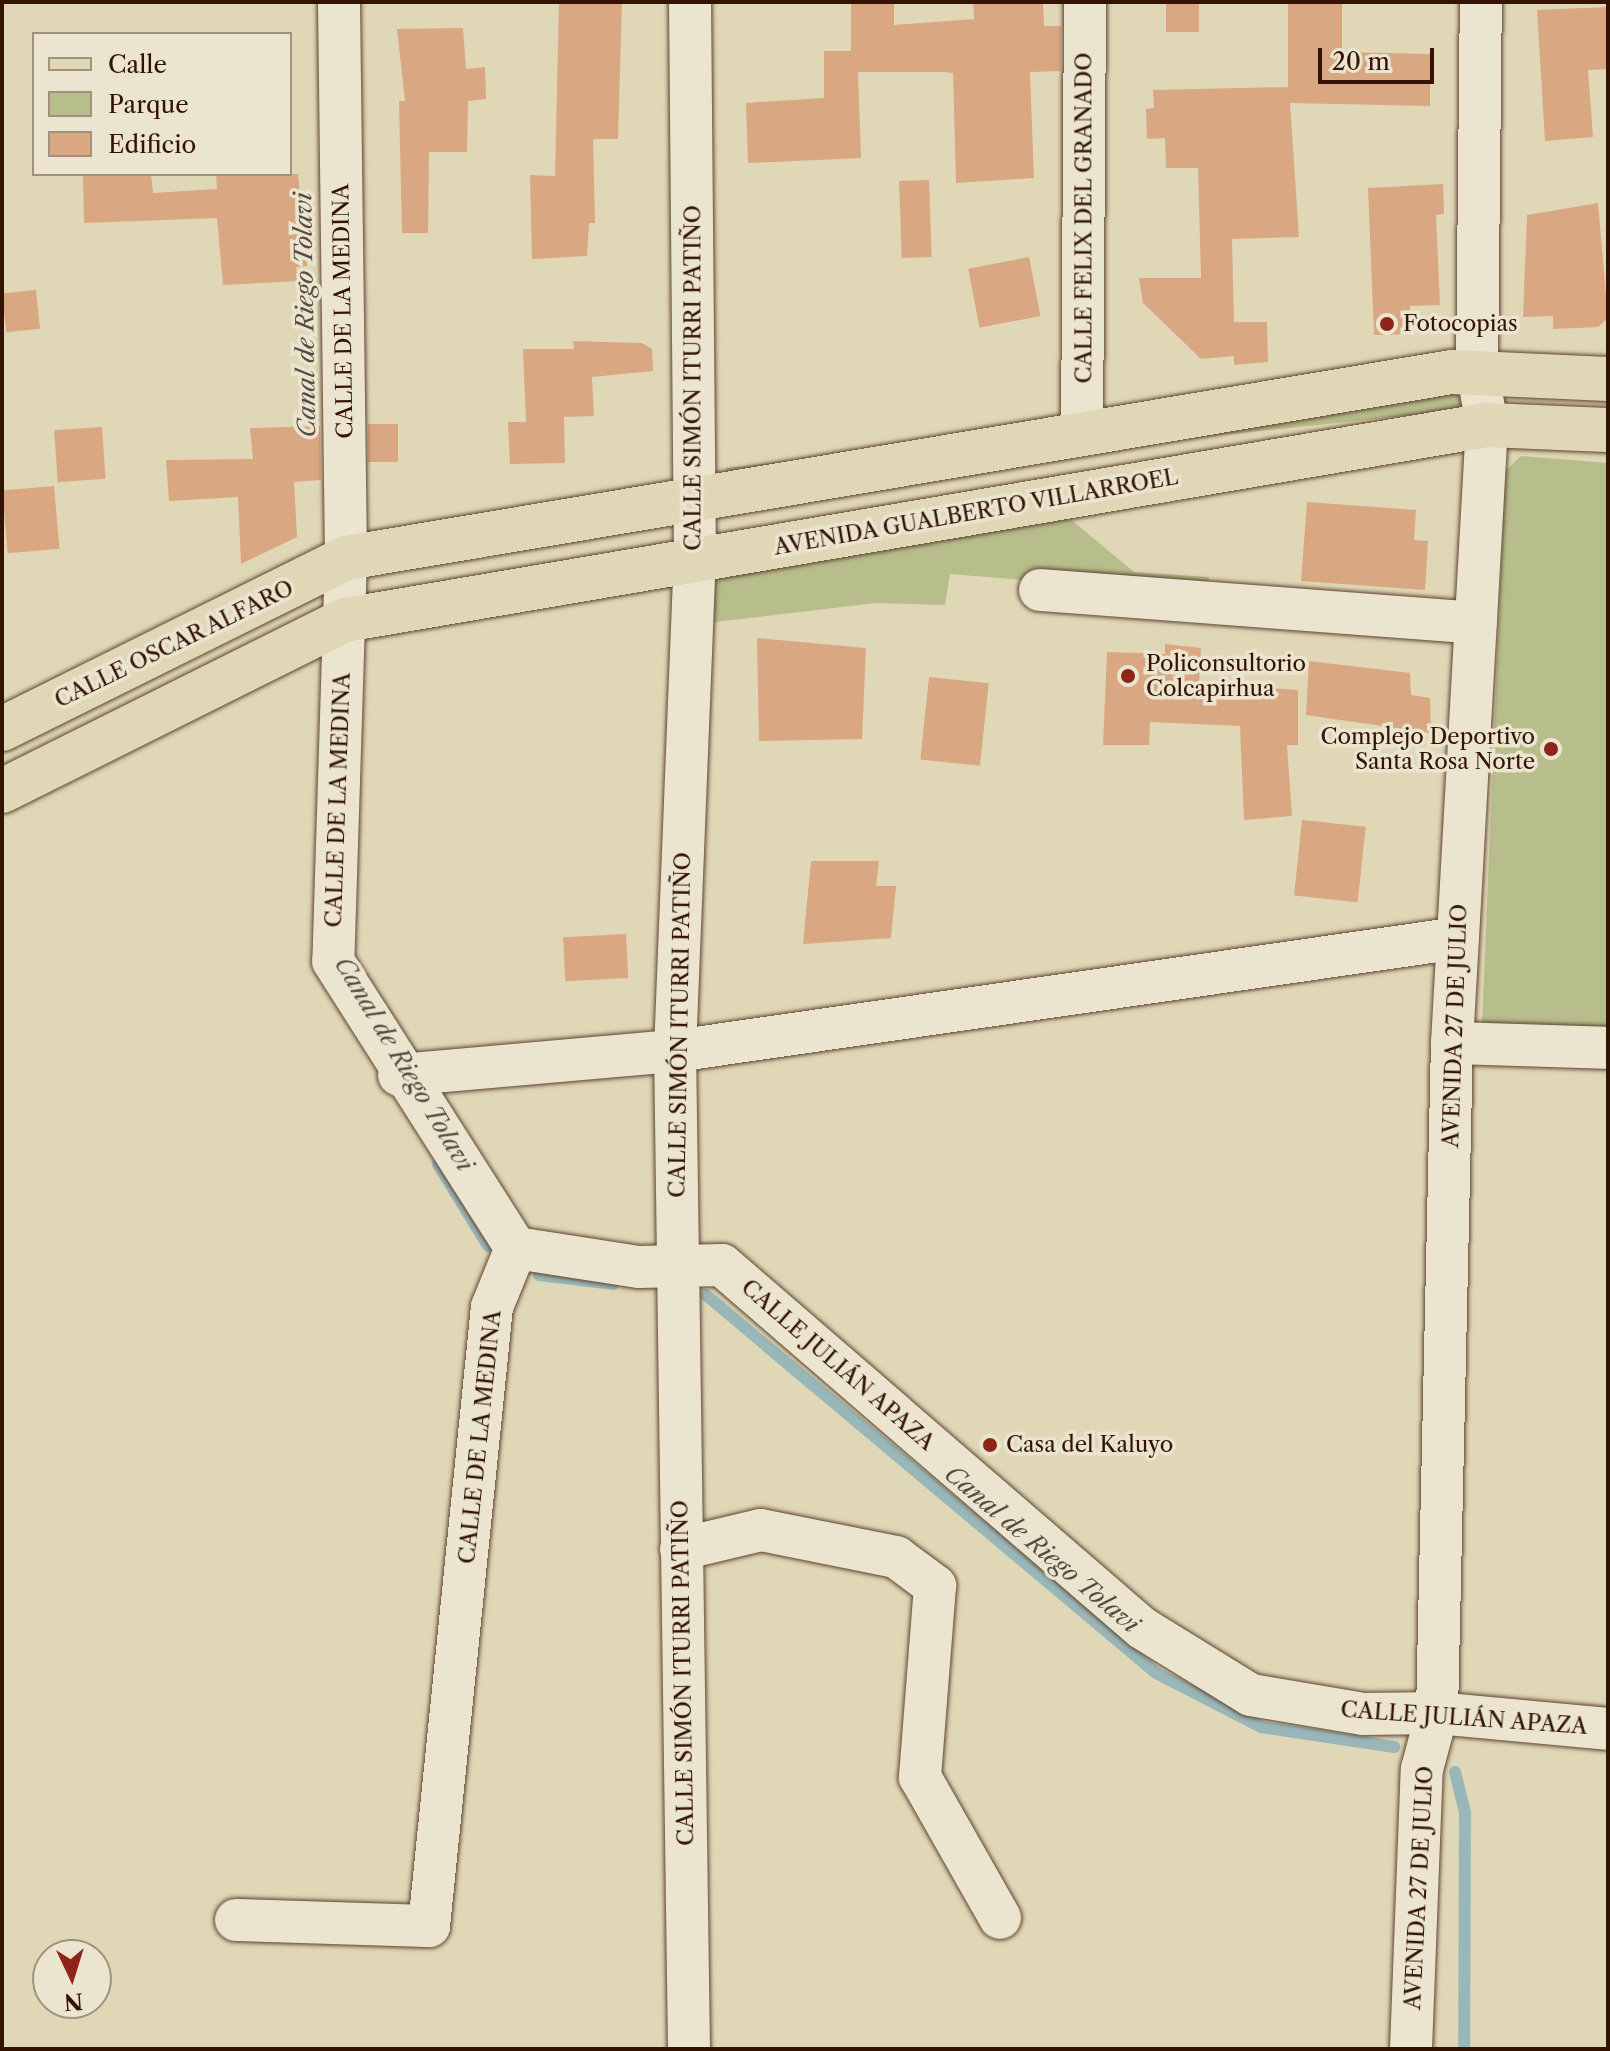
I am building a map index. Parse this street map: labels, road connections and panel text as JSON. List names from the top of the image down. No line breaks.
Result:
{"streets":{"main road":["AVENIDA GUALBERTO VILLARROEL","CALLE OSCAR ALFARO"],"street":["CALLE FELIX DEL GRANADO","CALLE DE LA MEDINA","CALLE SIMÓN ITURRI PATIÑO","AVENIDA 27 DE JULIO","CALLE JULIÁN APAZA"]},"crossings":[["CALLE DE LA MEDINA","AVENIDA GUALBERTO VILLARROEL"],["CALLE DE LA MEDINA","CALLE OSCAR ALFARO"],["CALLE DE LA MEDINA","CALLE JULIÁN APAZA"],["CALLE SIMÓN ITURRI PATIÑO","AVENIDA GUALBERTO VILLARROEL"],["CALLE SIMÓN ITURRI PATIÑO","CALLE JULIÁN APAZA"],["AVENIDA GUALBERTO VILLARROEL","AVENIDA 27 DE JULIO"],["AVENIDA 27 DE JULIO","CALLE JULIÁN APAZA"]],"water":["Canal de Riego Tolavi"],"places":["Fotocopias","Policonsultorio Colcapirhua","Complejo Deportivo Santa Rosa Norte","Casa del Kaluyo"],"legend":["Calle","Parque","Edificio"],"scale_bar":"20 m","north":"bottom"}
